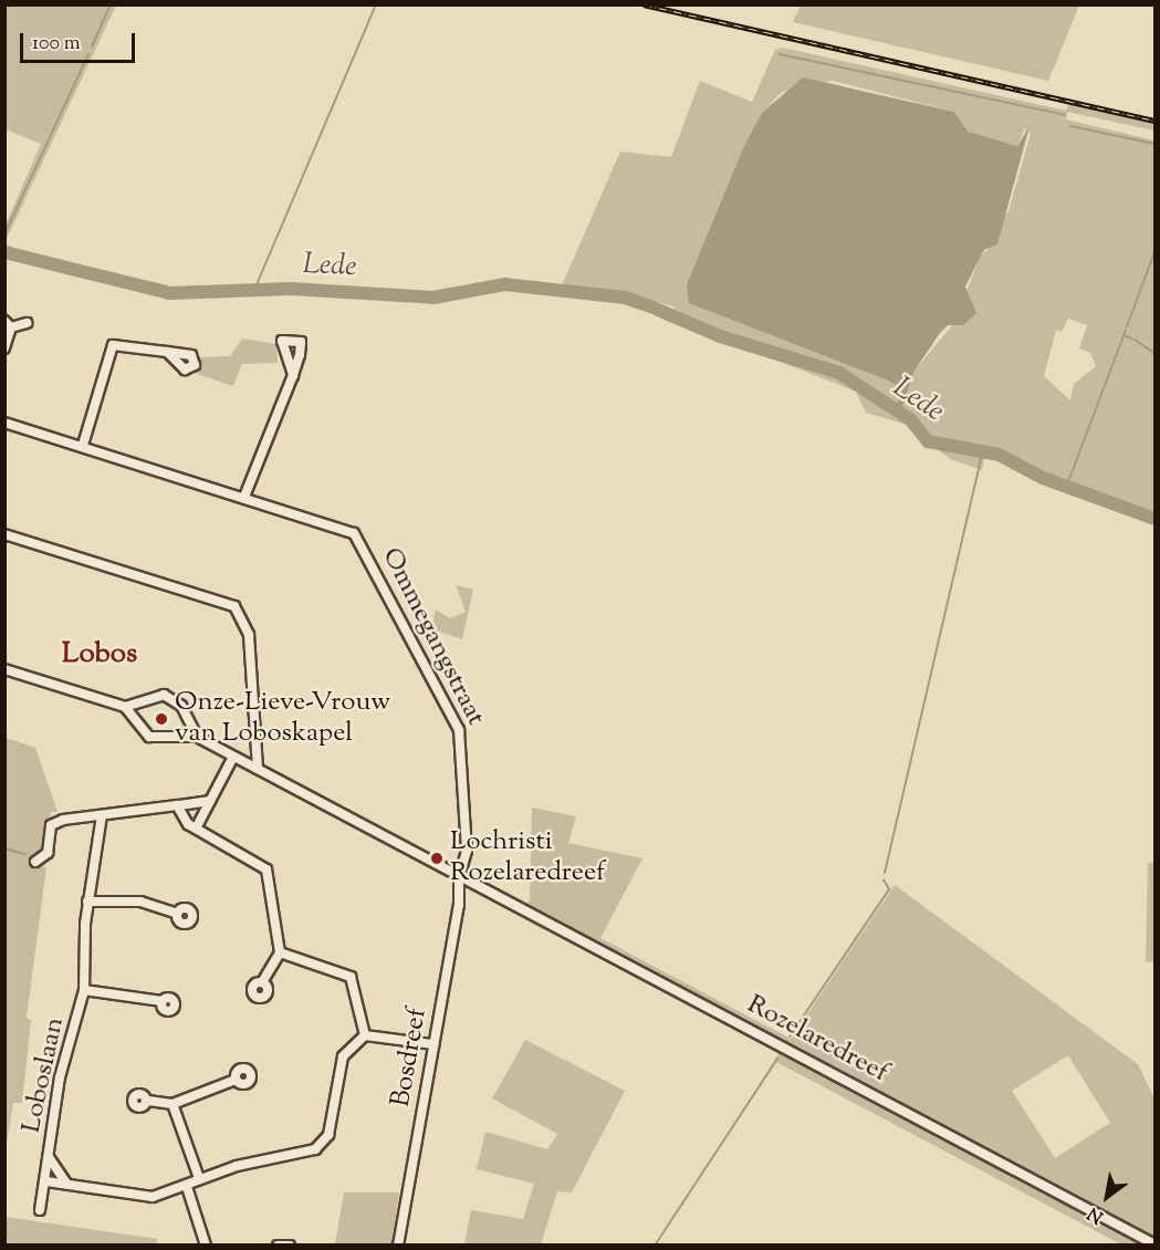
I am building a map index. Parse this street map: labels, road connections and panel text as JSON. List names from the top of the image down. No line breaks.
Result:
{"streets":{"street":["Ommegangstraat","Rozelaredreef","Bosdreef","Loboslaan"]},"crossings":[["Ommegangstraat","Rozelaredreef"],["Ommegangstraat","Bosdreef"],["Rozelaredreef","Bosdreef"]],"districts":["Lobos"],"water":["Lede"],"places":["Onze-Lieve-Vrouw van Loboskapel","Lochristi Rozelaredreef"],"scale_bar":"100 m","north":"bottom left"}
